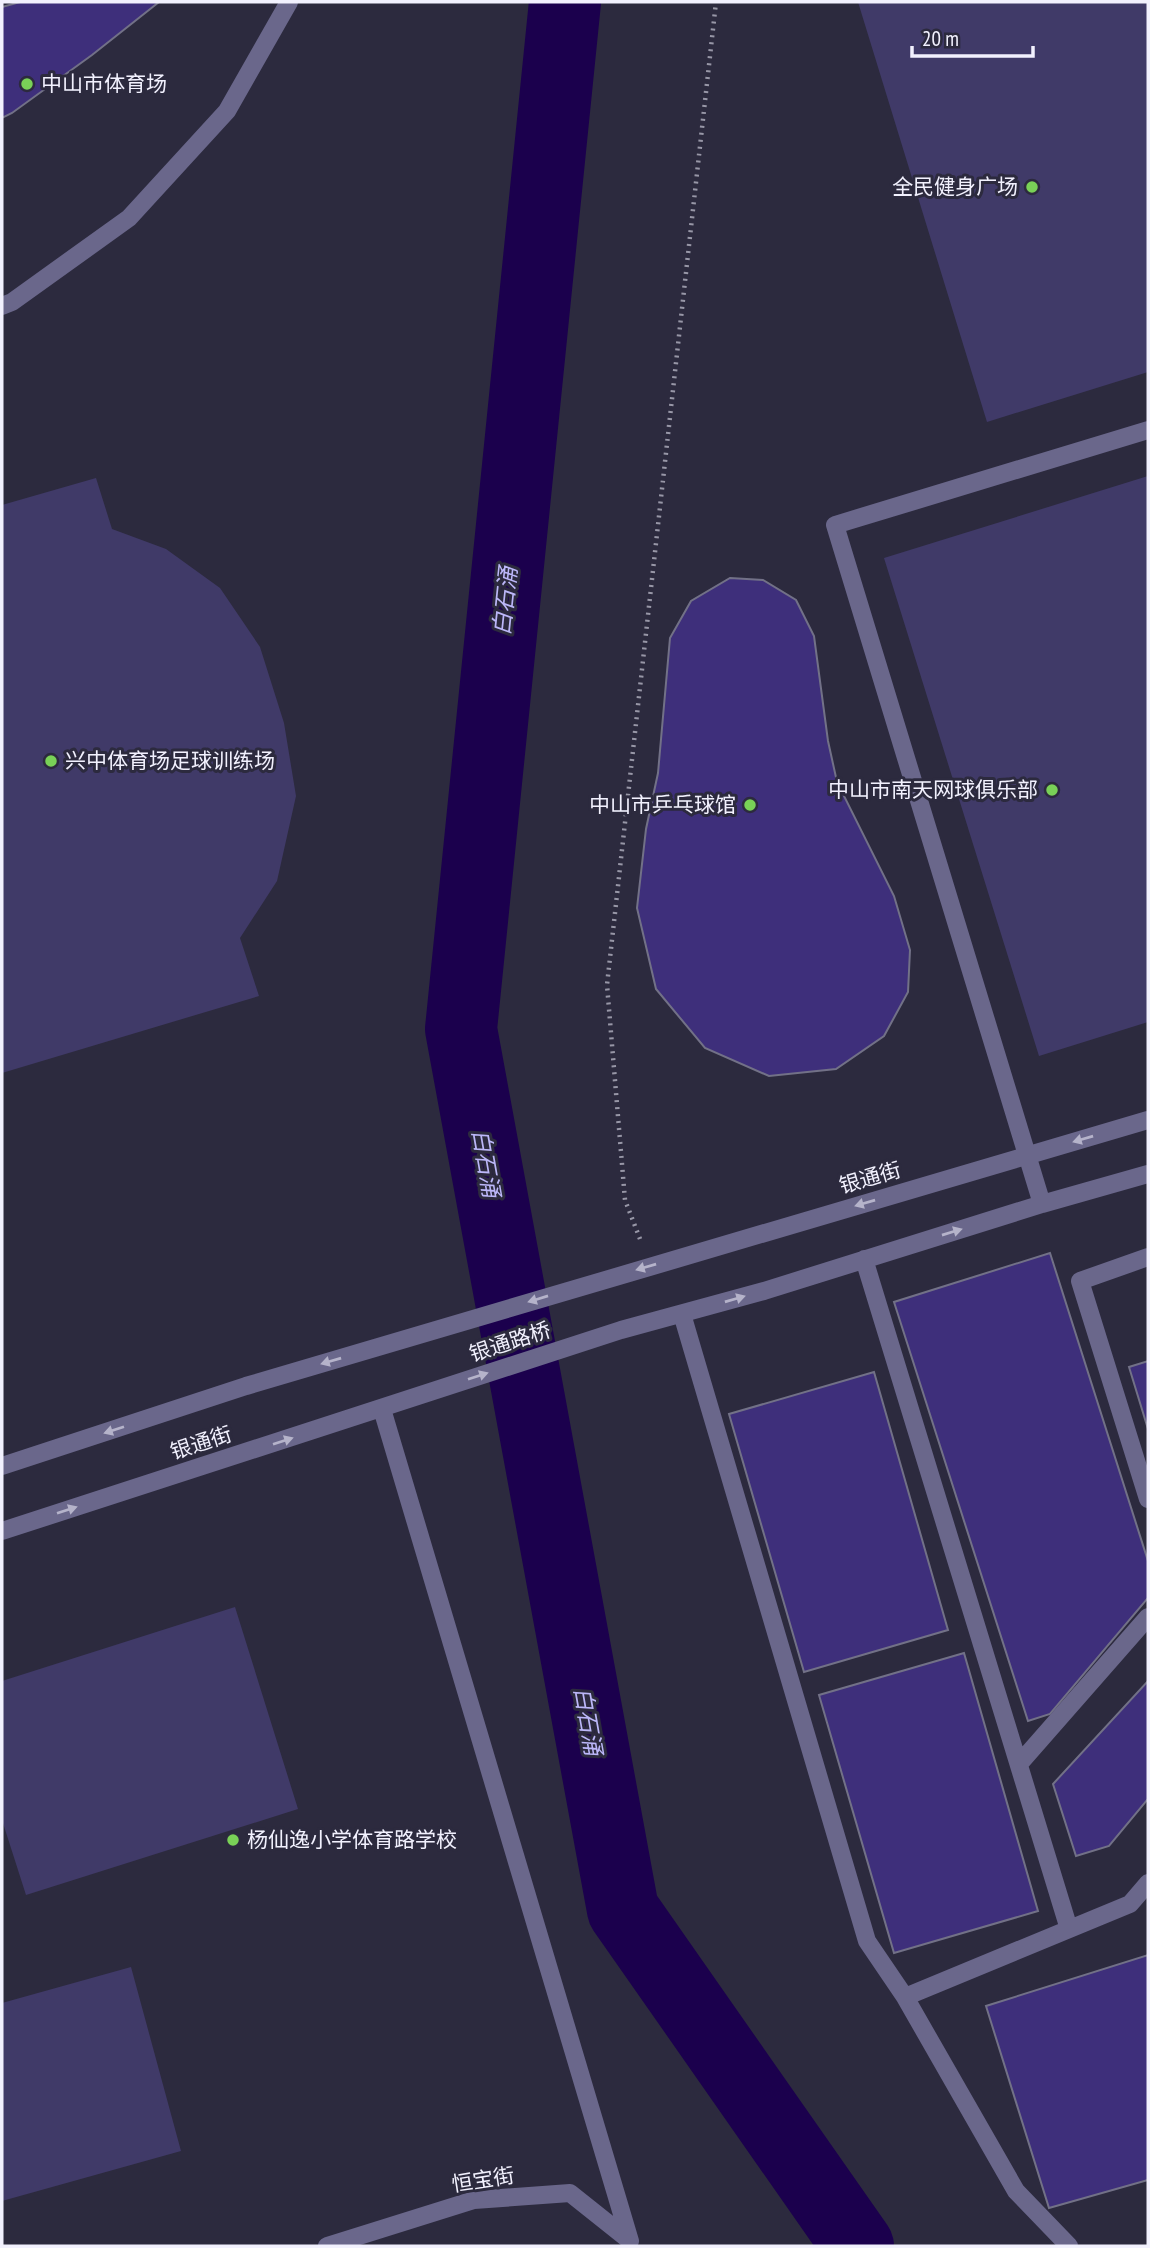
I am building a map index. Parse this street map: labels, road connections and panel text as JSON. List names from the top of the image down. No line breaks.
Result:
{"streets":{"street":["银通街","银通路桥","恒宝街"]},"crossings":[["银通街","银通路桥"]],"water":["白石涌"],"places":["中山市体育场","全民健身广场","兴中体育场足球训练场","中山市南天网球俱乐部","中山市乒乓球馆","杨仙逸小学体育路学校"],"scale_bar":"20 m"}
